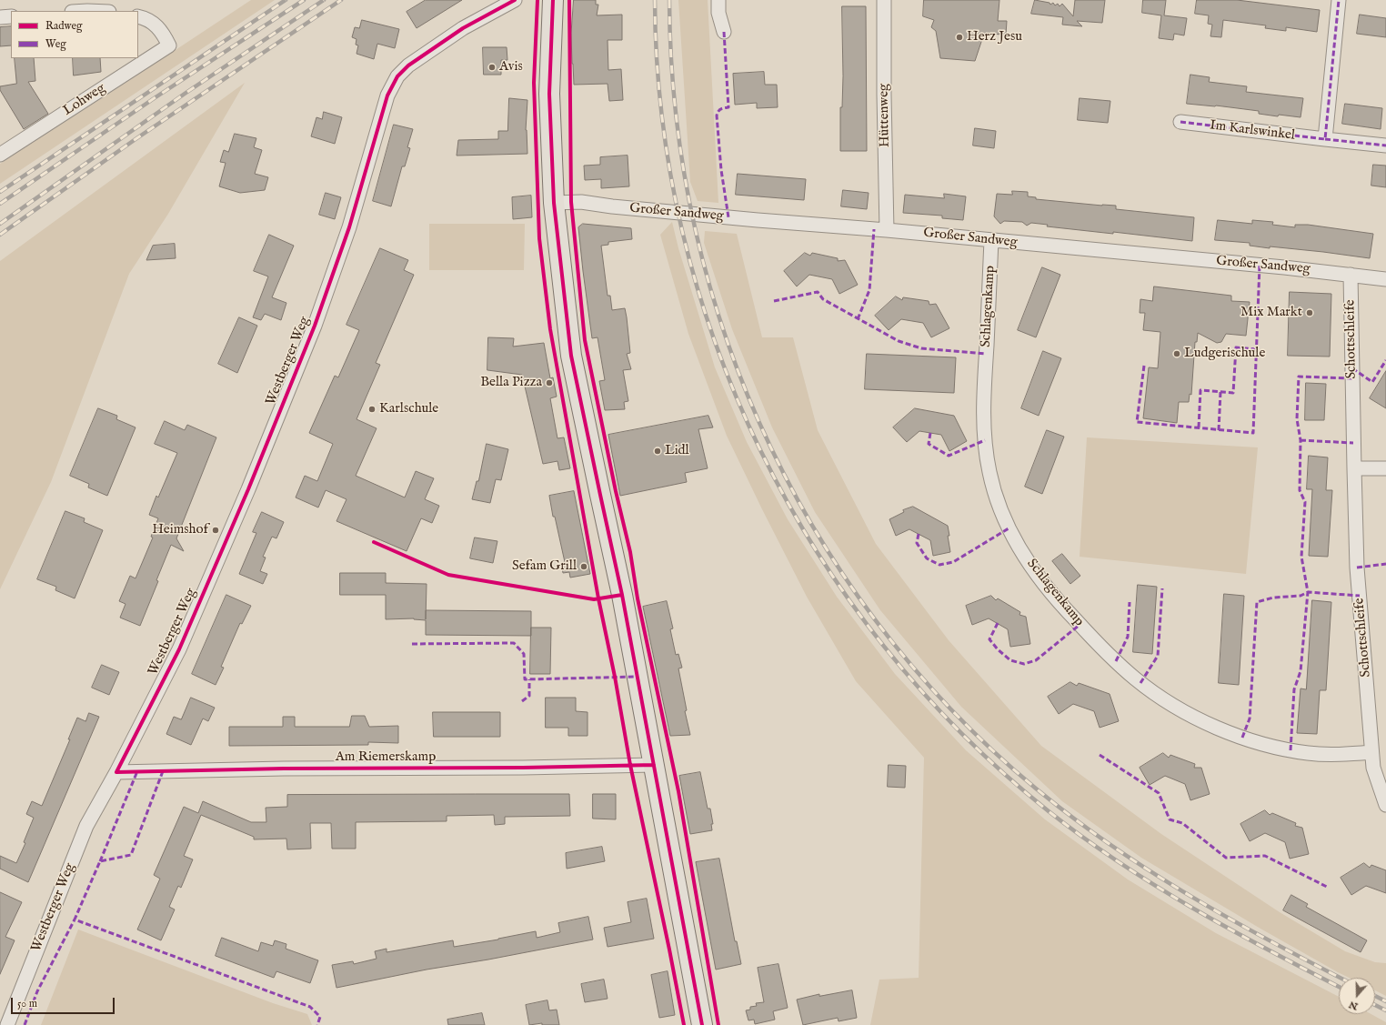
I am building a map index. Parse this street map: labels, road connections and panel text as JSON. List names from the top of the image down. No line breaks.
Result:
{"streets":{"street":["Lohweg","Hüttenweg","Im Karlswinkel","Großer Sandweg","Schlagenkamp","Schottschleife","Westberger Weg","Am Riemerskamp"]},"crossings":[["Hüttenweg","Großer Sandweg"],["Großer Sandweg","Schlagenkamp"],["Großer Sandweg","Schottschleife"],["Schlagenkamp","Schottschleife"],["Westberger Weg","Am Riemerskamp"]],"places":["Herz Jesu","Avis","Mix Markt","Ludgerischule","Bella Pizza","Karlschule","Lidl","Heimshof","Sefam Grill"],"legend":["Radweg","Weg"],"scale_bar":"50 m","north":"bottom"}
